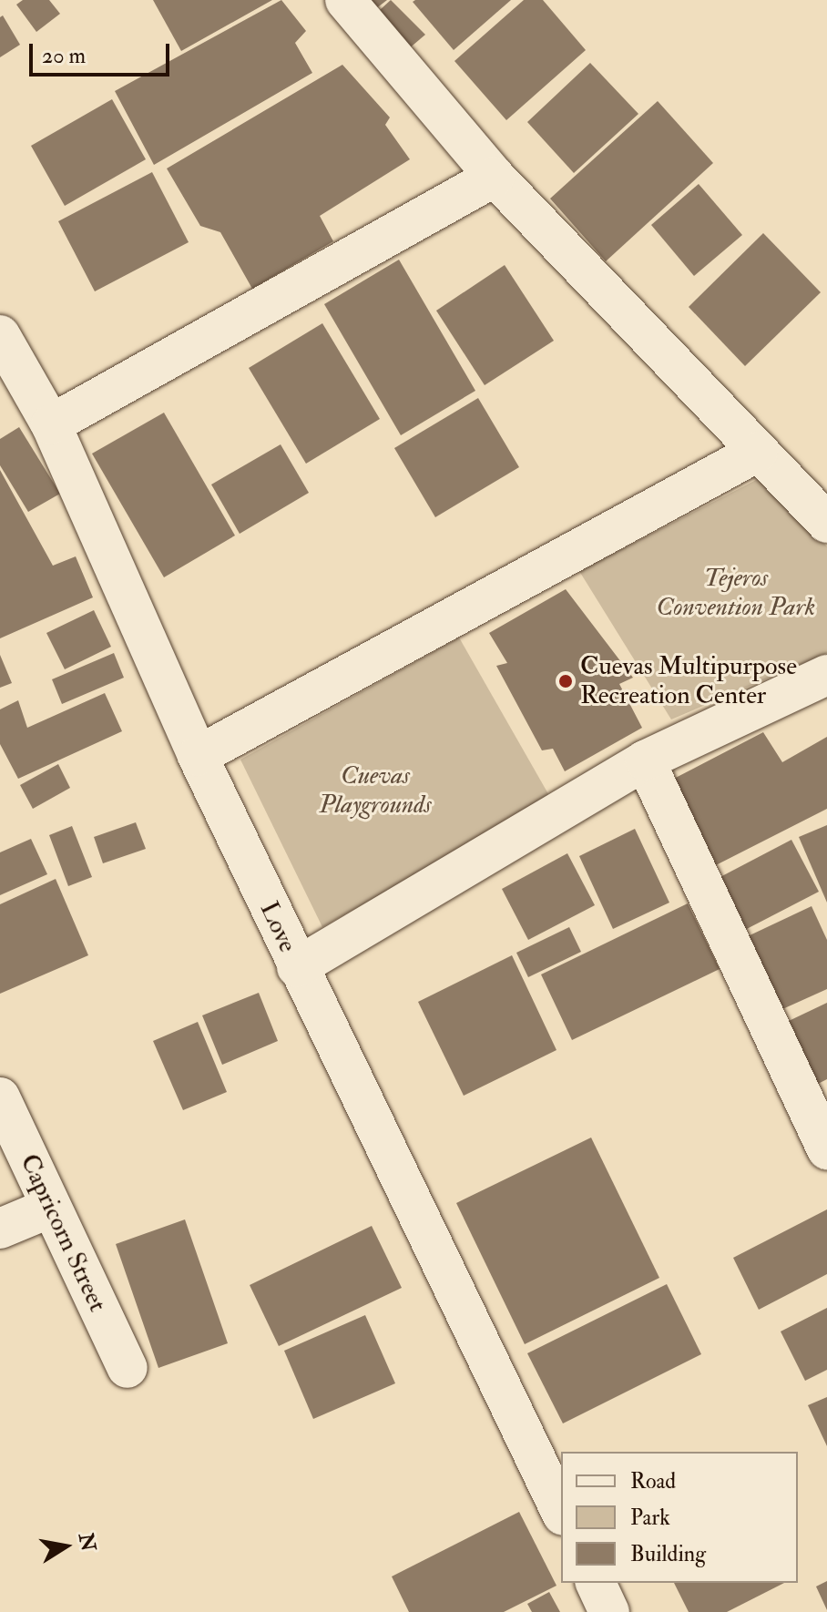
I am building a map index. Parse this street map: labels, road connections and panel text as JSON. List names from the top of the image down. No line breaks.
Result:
{"streets":{"street":["Love","Capricorn Street"]},"parks":["Tejeros Convention Park","Cuevas Playgrounds"],"places":["Cuevas Multipurpose Recreation Center"],"legend":["Road","Park","Building"],"scale_bar":"20 m","north":"right"}
